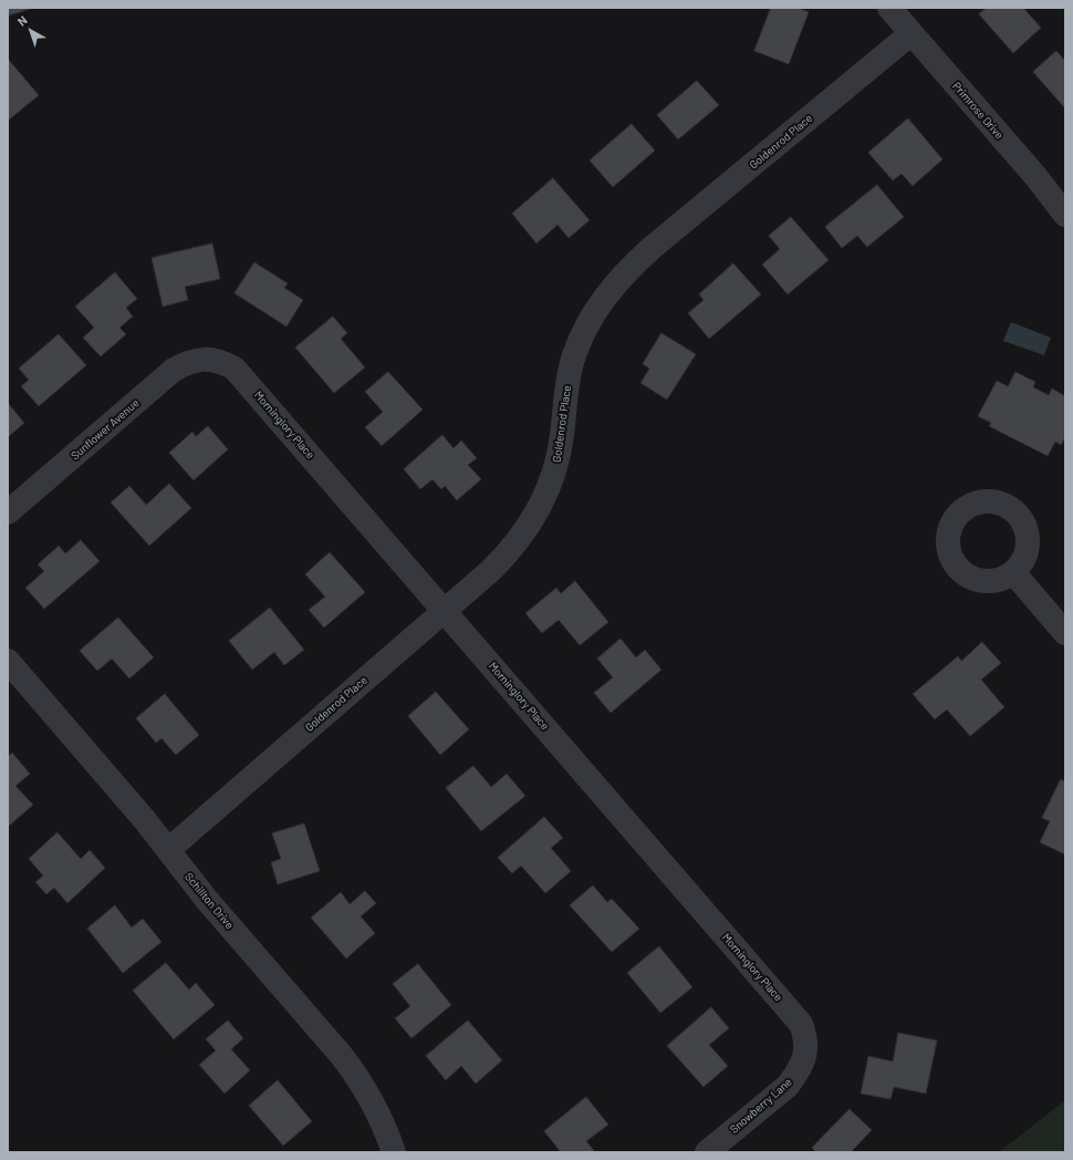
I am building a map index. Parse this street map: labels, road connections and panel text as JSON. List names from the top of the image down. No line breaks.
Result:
{"streets":{"street":["Primrose Drive","Goldenrod Place","Morninglory Place","Sunflower Avenue","Schillton Drive","Snowberry Lane"]},"crossings":[["Primrose Drive","Goldenrod Place"],["Goldenrod Place","Morninglory Place"],["Goldenrod Place","Schillton Drive"],["Morninglory Place","Sunflower Avenue"],["Morninglory Place","Snowberry Lane"]],"north":"top left"}
